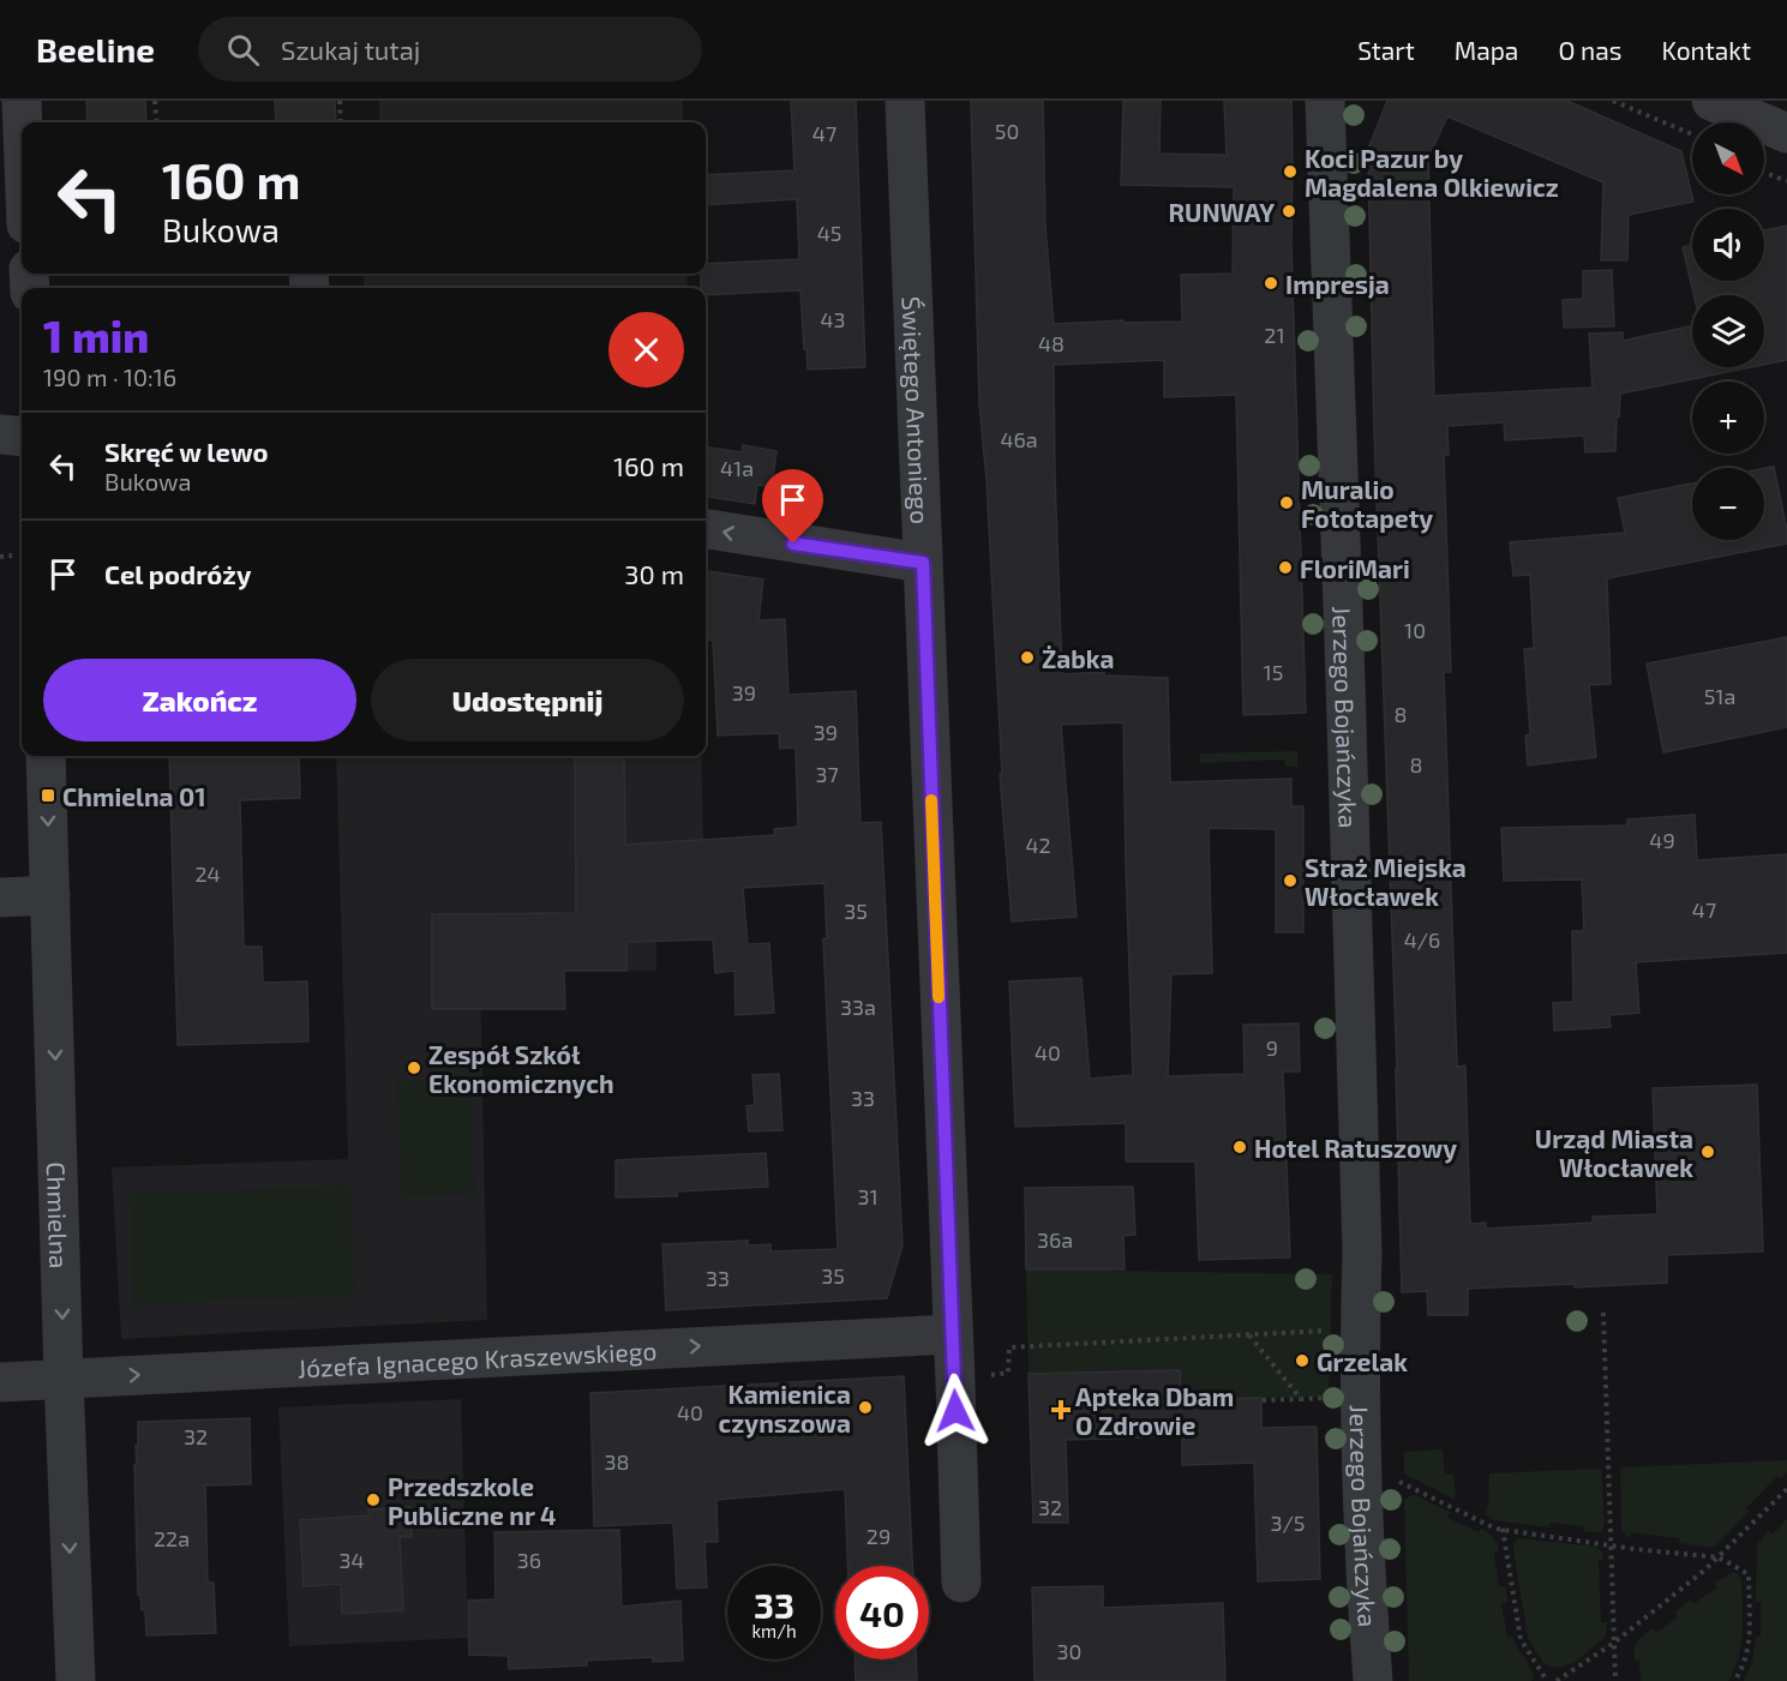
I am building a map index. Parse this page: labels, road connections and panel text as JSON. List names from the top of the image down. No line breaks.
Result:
{"streets":{"street":["Świętego Antoniego","Jerzego Bojańczyka","Chmielna","Józefa Ignacego Kraszewskiego"]},"crossings":[["Świętego Antoniego","Józefa Ignacego Kraszewskiego"],["Chmielna","Józefa Ignacego Kraszewskiego"]],"one_way":["Chmielna","Józefa Ignacego Kraszewskiego"],"places":{"other":["Koci Pazur by Magdalena Olkiewicz","RUNWAY","Impresja","Muralio Fototapety","FloriMari","Żabka","Straż Miejska Włocławek","Zespół Szkół Ekonomicznych","Hotel Ratuszowy","Urząd Miasta Włocławek","Grzelak","Kamienica czynszowa","Przedszkole Publiczne nr 4"],"transit":["Chmielna 01"],"health":["Apteka Dbam O Zdrowie"]},"house_numbers":["50","47","45","43","21","48","46a","41a","10","15","39","51a","8","39","8","37","49","42","24","47","35","4/6","33a","9","40","33","31","36a","35","33","40","32","38","32","3/5","29","22a","34","36","30"],"north":"bottom right","page":{"header":"Beeline","search":"Szukaj tutaj","nav":["Start","Mapa","O nas","Kontakt"],"map_buttons":["+","−"],"turn":["160 m","Bukowa"],"heading":["1 min","190 m · 10:16"],"list":[{"name":"Skręć w lewo","note":"Bukowa","value":"160 m"},{"name":"Cel podróży","value":"30 m"}],"buttons":["Zakończ","Udostępnij"],"speed":"33 km/h","limit":"40"}}
